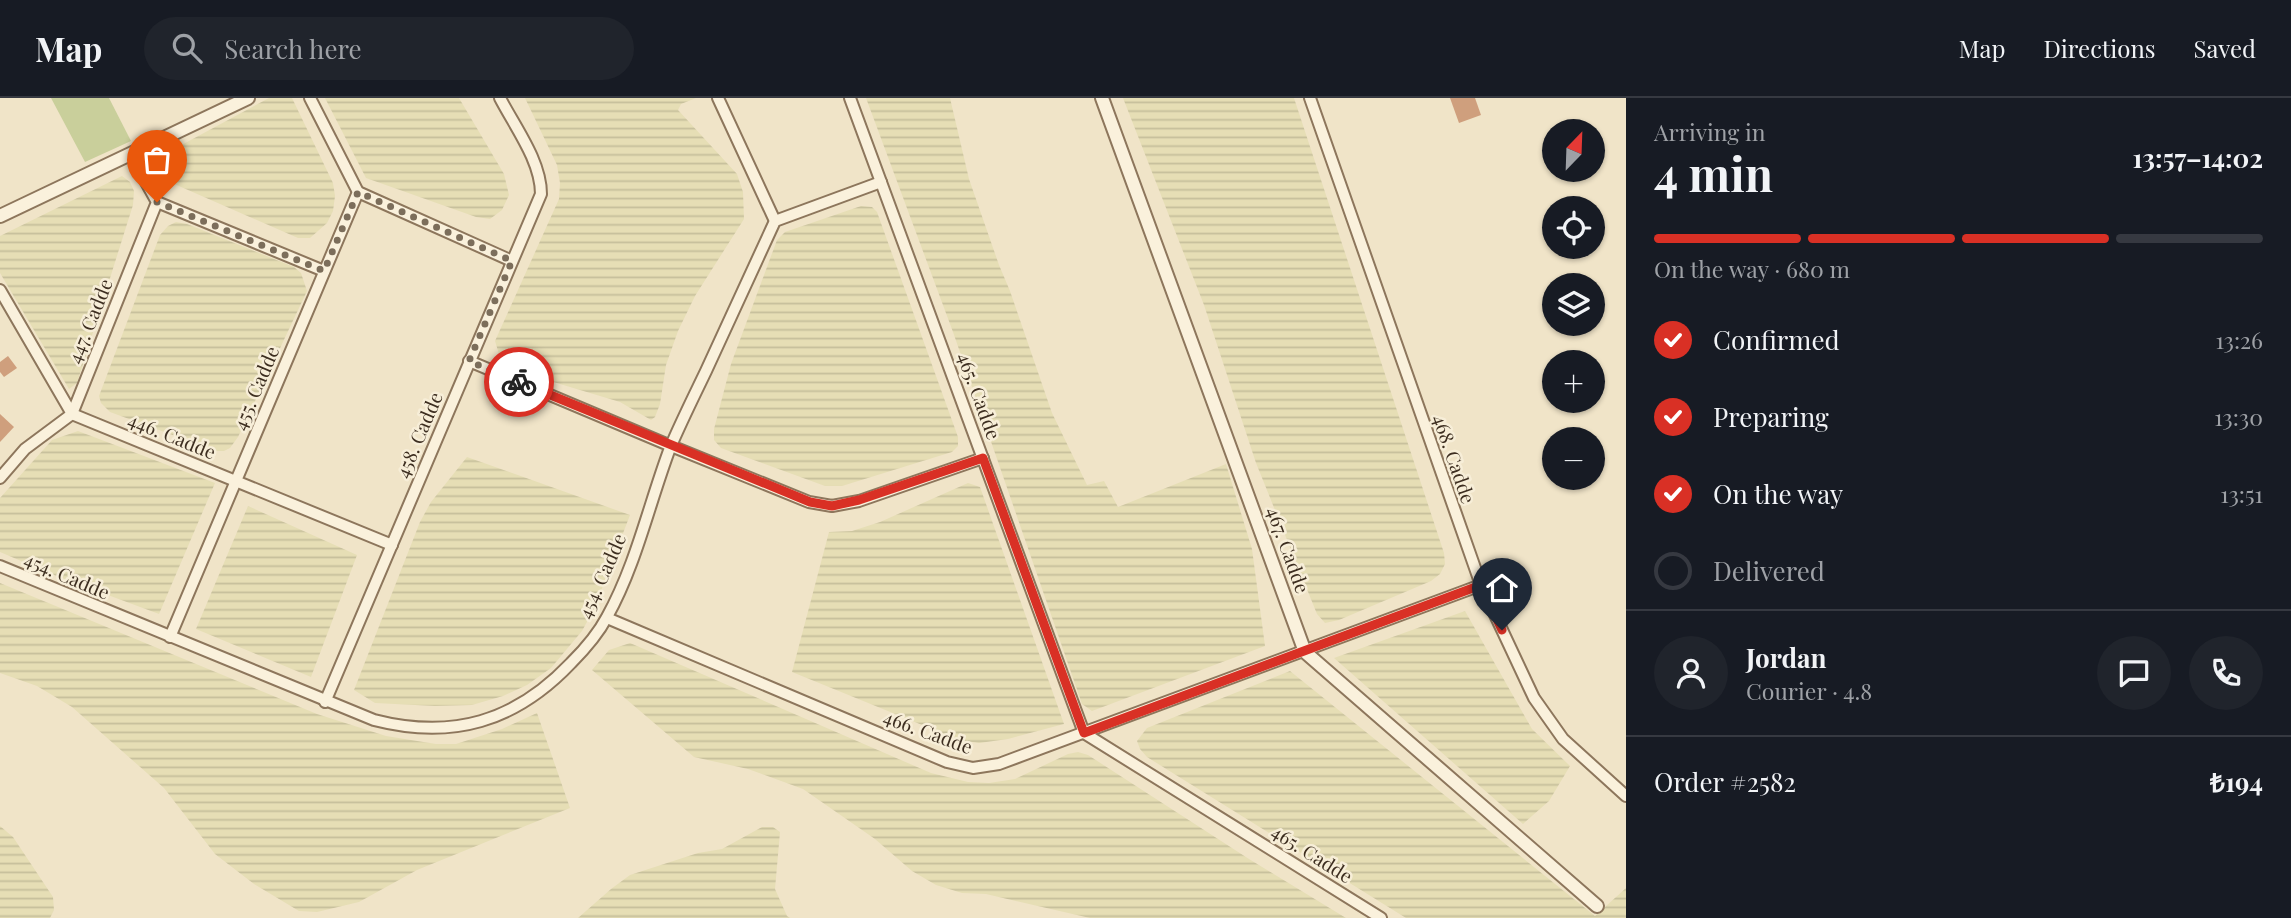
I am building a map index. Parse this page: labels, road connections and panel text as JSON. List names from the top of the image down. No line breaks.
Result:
{"streets":{"street":["447. Cadde","455. Cadde","465. Cadde","458. Cadde","446. Cadde","468. Cadde","467. Cadde","454. Cadde","466. Cadde"]},"crossings":[["447. Cadde","446. Cadde"],["455. Cadde","446. Cadde"],["455. Cadde","454. Cadde"],["465. Cadde","466. Cadde"],["458. Cadde","446. Cadde"],["458. Cadde","454. Cadde"],["468. Cadde","466. Cadde"],["467. Cadde","466. Cadde"],["454. Cadde","466. Cadde"]],"north":"top right","page":{"header":"Map","search":"Search here","nav":["Map","Directions","Saved"],"heading":["4 min","Arriving in","13:57–14:02"],"panel":["Jordan","Courier · 4.8","Order #2582","₺194"],"map_buttons":["+","−"],"bar":"On the way · 680 m","list":[["Confirmed","13:26"],["Preparing","13:30"],["On the way","13:51"],"Delivered"]}}
